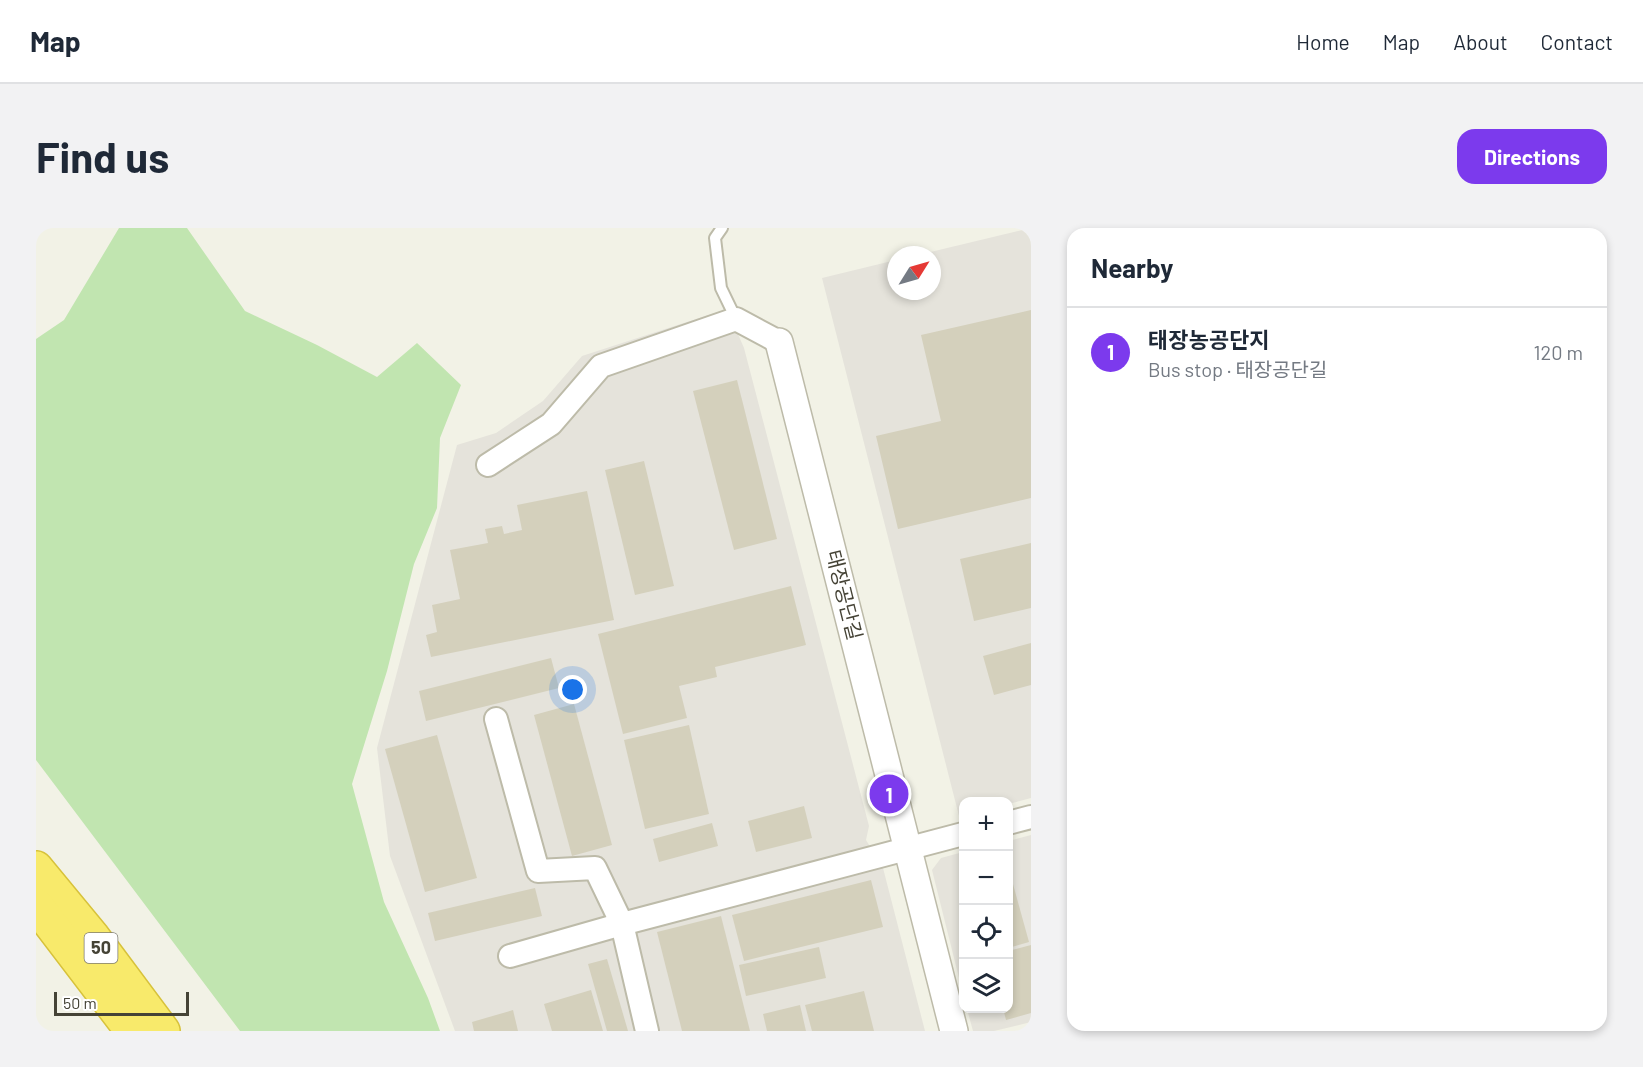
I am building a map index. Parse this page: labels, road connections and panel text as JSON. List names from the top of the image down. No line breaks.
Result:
{"streets":{"highway":["50"],"street":["태장공단길"]},"scale_bar":"50 m","north":"top right","page":{"header":"Map","nav":["Home","Map","About","Contact"],"buttons":"Directions","title":"Find us","heading":"Nearby","list":[{"mark":"1","name":"태장농공단지","note":"Bus stop · 태장공단길","value":"120 m"}],"pins":"1","map_buttons":["+","−"],"scale":"50 m"}}
